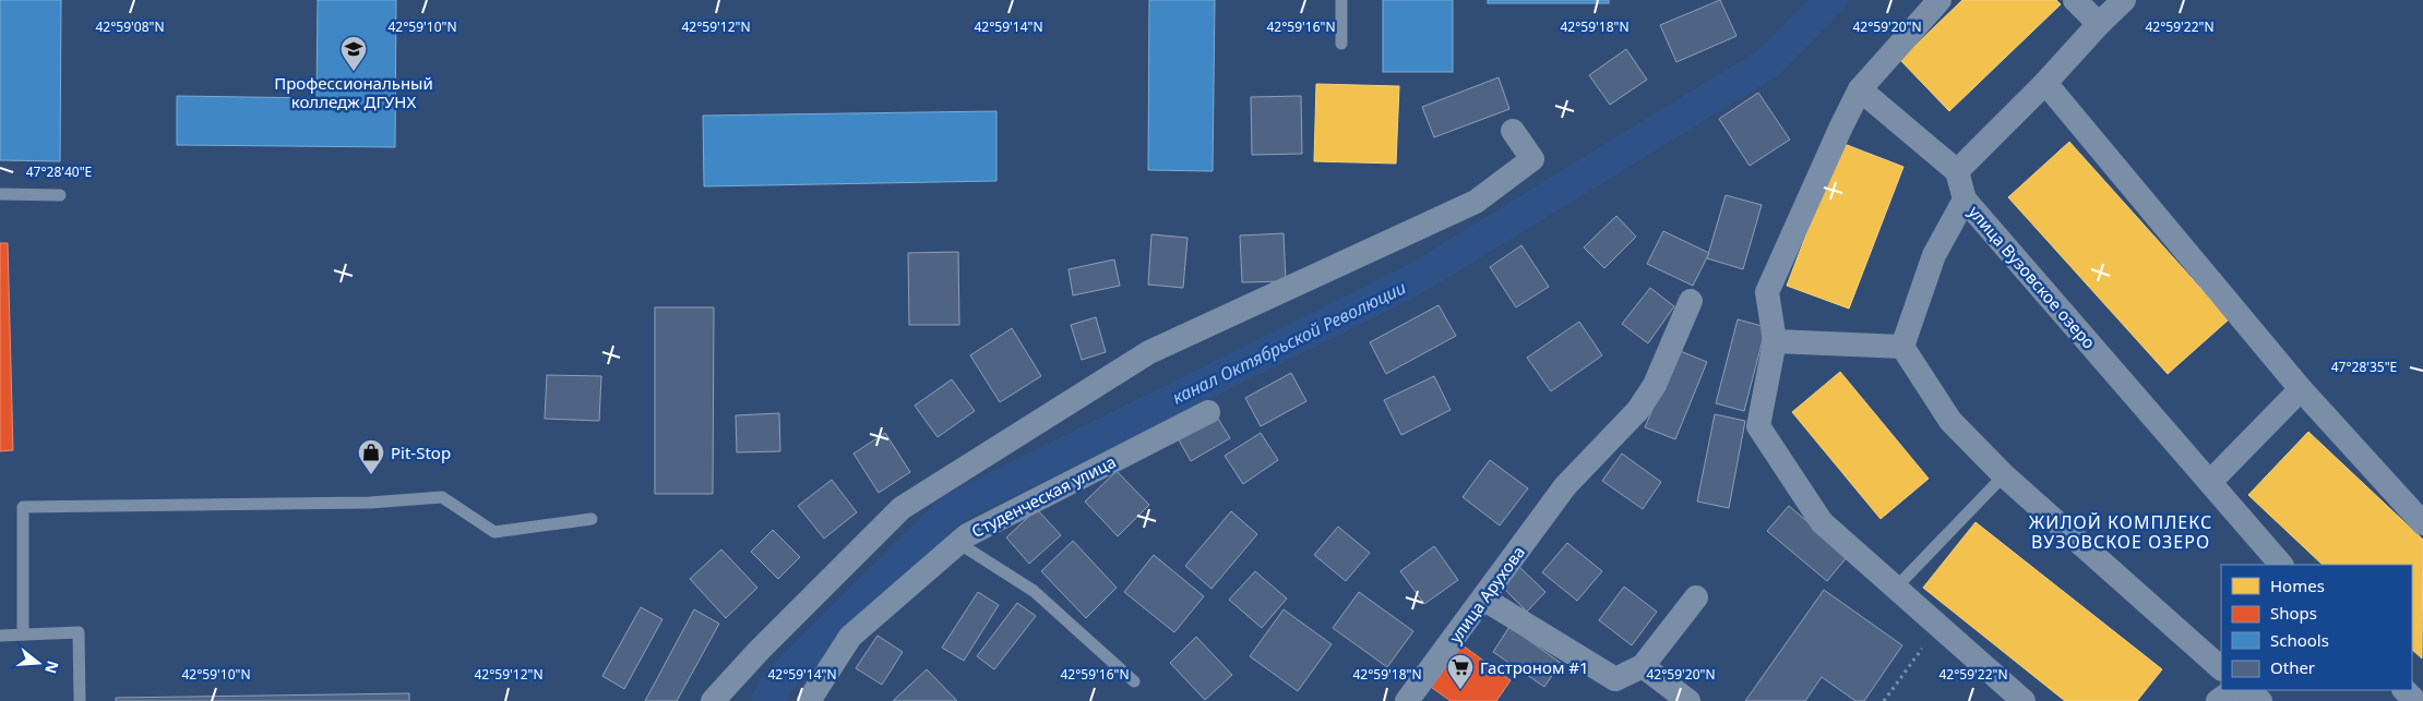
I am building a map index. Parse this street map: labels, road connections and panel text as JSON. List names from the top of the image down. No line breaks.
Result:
{"streets":{"street":["улица Вузовское озеро","Студенческая улица","улица Арухова"]},"districts":["ЖИЛОЙ КОМПЛЕКС ВУЗОВСКОЕ ОЗЕРО"],"water":["канал Октябрьской Революции"],"places":{"school or university":["Профессиональный колледж ДГУНХ"],"shop":["Pit-Stop"],"supermarket":["Гастроном #1"]},"legend":["Homes","Shops","Schools","Other"],"north":"right","coordinates":["42°59'08\"N","42°59'10\"N","42°59'12\"N","42°59'14\"N","42°59'16\"N","42°59'18\"N","42°59'20\"N","42°59'22\"N","47°28'40\"E","47°28'35\"E"]}
